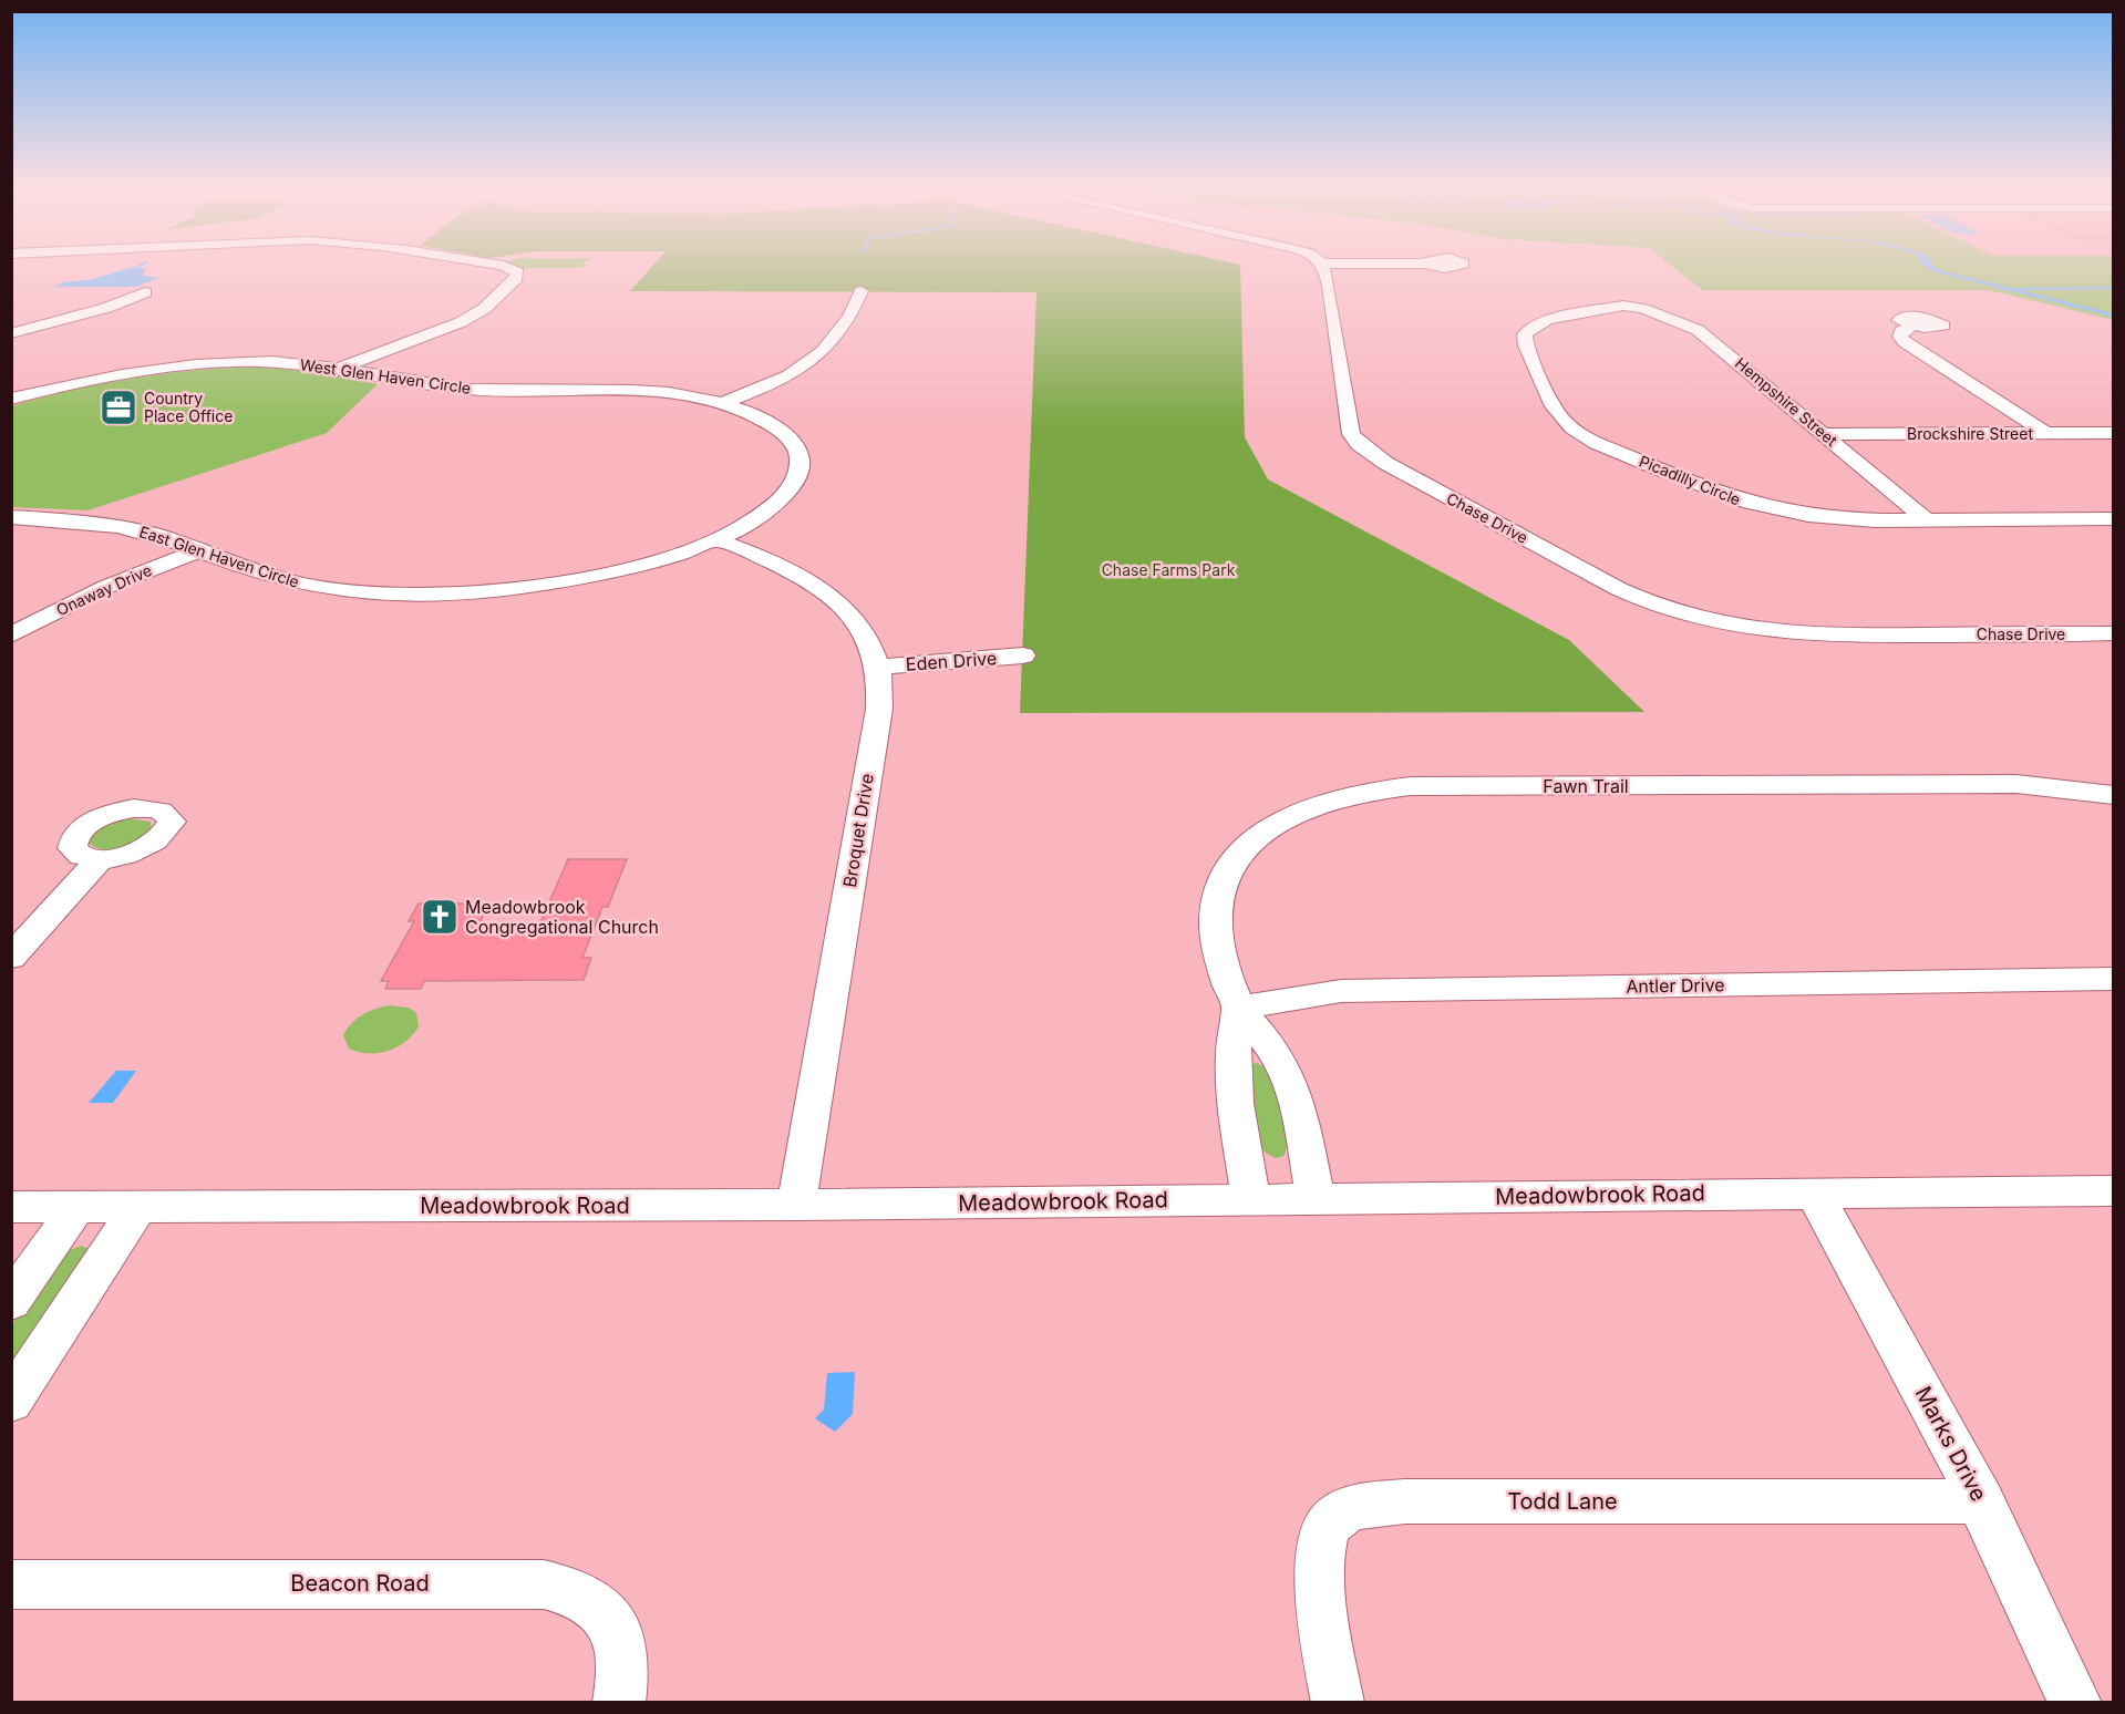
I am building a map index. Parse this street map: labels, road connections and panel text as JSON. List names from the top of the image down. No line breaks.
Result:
{"streets":{"street":["West Glen Haven Circle","Hempshire Street","Brockshire Street","Picadilly Circle","Chase Drive","East Glen Haven Circle","Onaway Drive","Eden Drive","Fawn Trail","Broquet Drive","Antler Drive","Meadowbrook Road","Marks Drive","Todd Lane","Beacon Road"]},"crossings":[["West Glen Haven Circle","East Glen Haven Circle"],["Hempshire Street","Brockshire Street"],["Hempshire Street","Picadilly Circle"],["East Glen Haven Circle","Onaway Drive"],["East Glen Haven Circle","Broquet Drive"],["Eden Drive","Broquet Drive"],["Fawn Trail","Antler Drive"],["Fawn Trail","Meadowbrook Road"],["Broquet Drive","Meadowbrook Road"],["Meadowbrook Road","Marks Drive"],["Marks Drive","Todd Lane"]],"parks":["Chase Farms Park"],"places":{"office":["Country Place Office"],"church":["Meadowbrook Congregational Church"]}}
